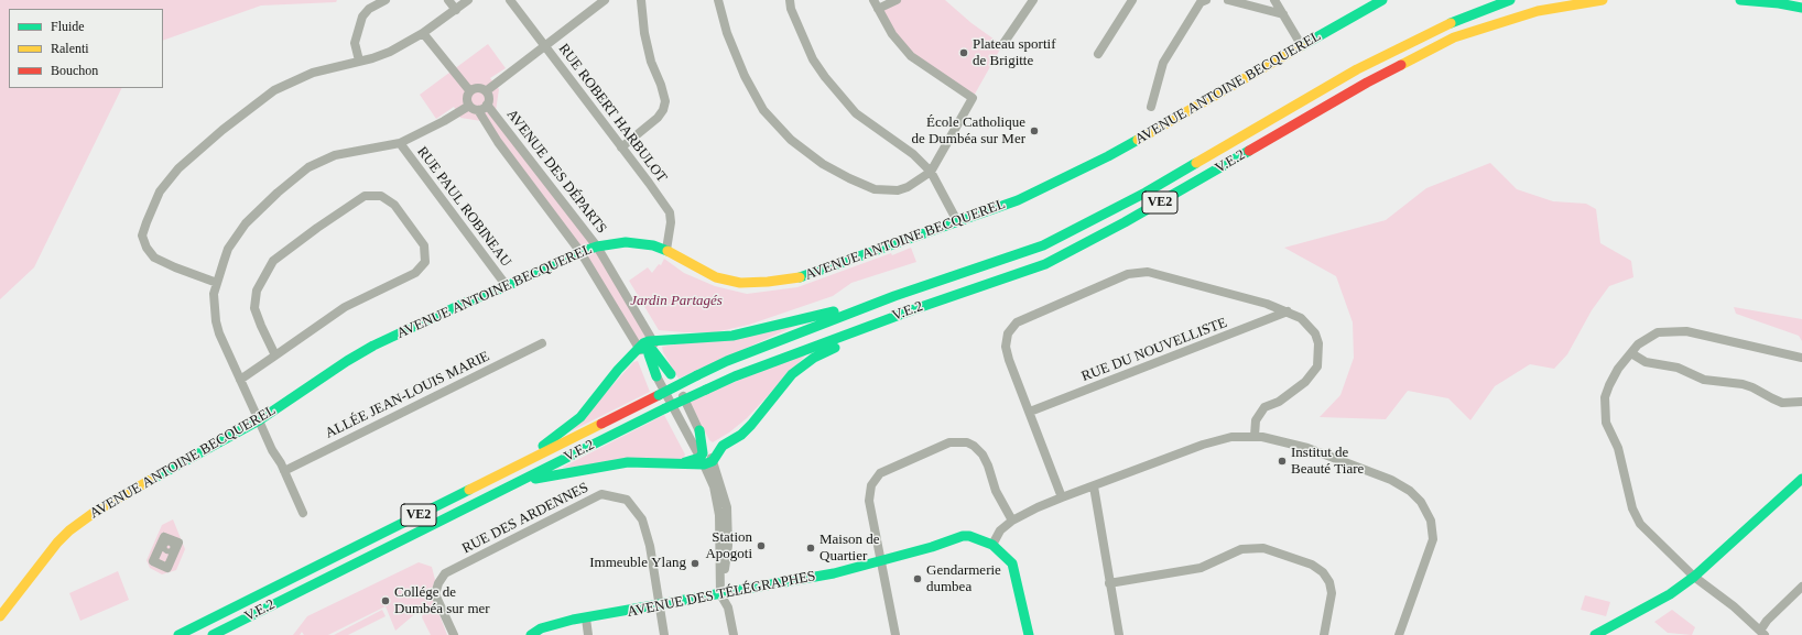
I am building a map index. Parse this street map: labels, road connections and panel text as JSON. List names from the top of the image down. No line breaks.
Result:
{"streets":{"main road":["AVENUE ANTOINE BECQUEREL","V.E.2","VE2","AVENUE DES TÉLÉGRAPHES"],"street":["RUE ROBERT HARBULOT","AVENUE DES DÉPARTS","RUE PAUL ROBINEAU","RUE DU NOUVELLISTE","ALLÉE JEAN-LOUIS MARIE","RUE DES ARDENNES"]},"crossings":[["AVENUE ANTOINE BECQUEREL","RUE ROBERT HARBULOT"],["AVENUE ANTOINE BECQUEREL","AVENUE DES DÉPARTS"],["AVENUE ANTOINE BECQUEREL","RUE PAUL ROBINEAU"],["RUE DES ARDENNES","AVENUE DES TÉLÉGRAPHES"]],"parks":["Jardin Partagés"],"places":["Plateau sportif de Brigitte","École Catholique de Dumbéa sur Mer","Institut de Beauté Tiare","Station Apogoti","Maison de Quartier","Immeuble Ylang","Gendarmerie dumbea","Collége de Dumbéa sur mer"],"legend":["Fluide","Ralenti","Bouchon"]}
